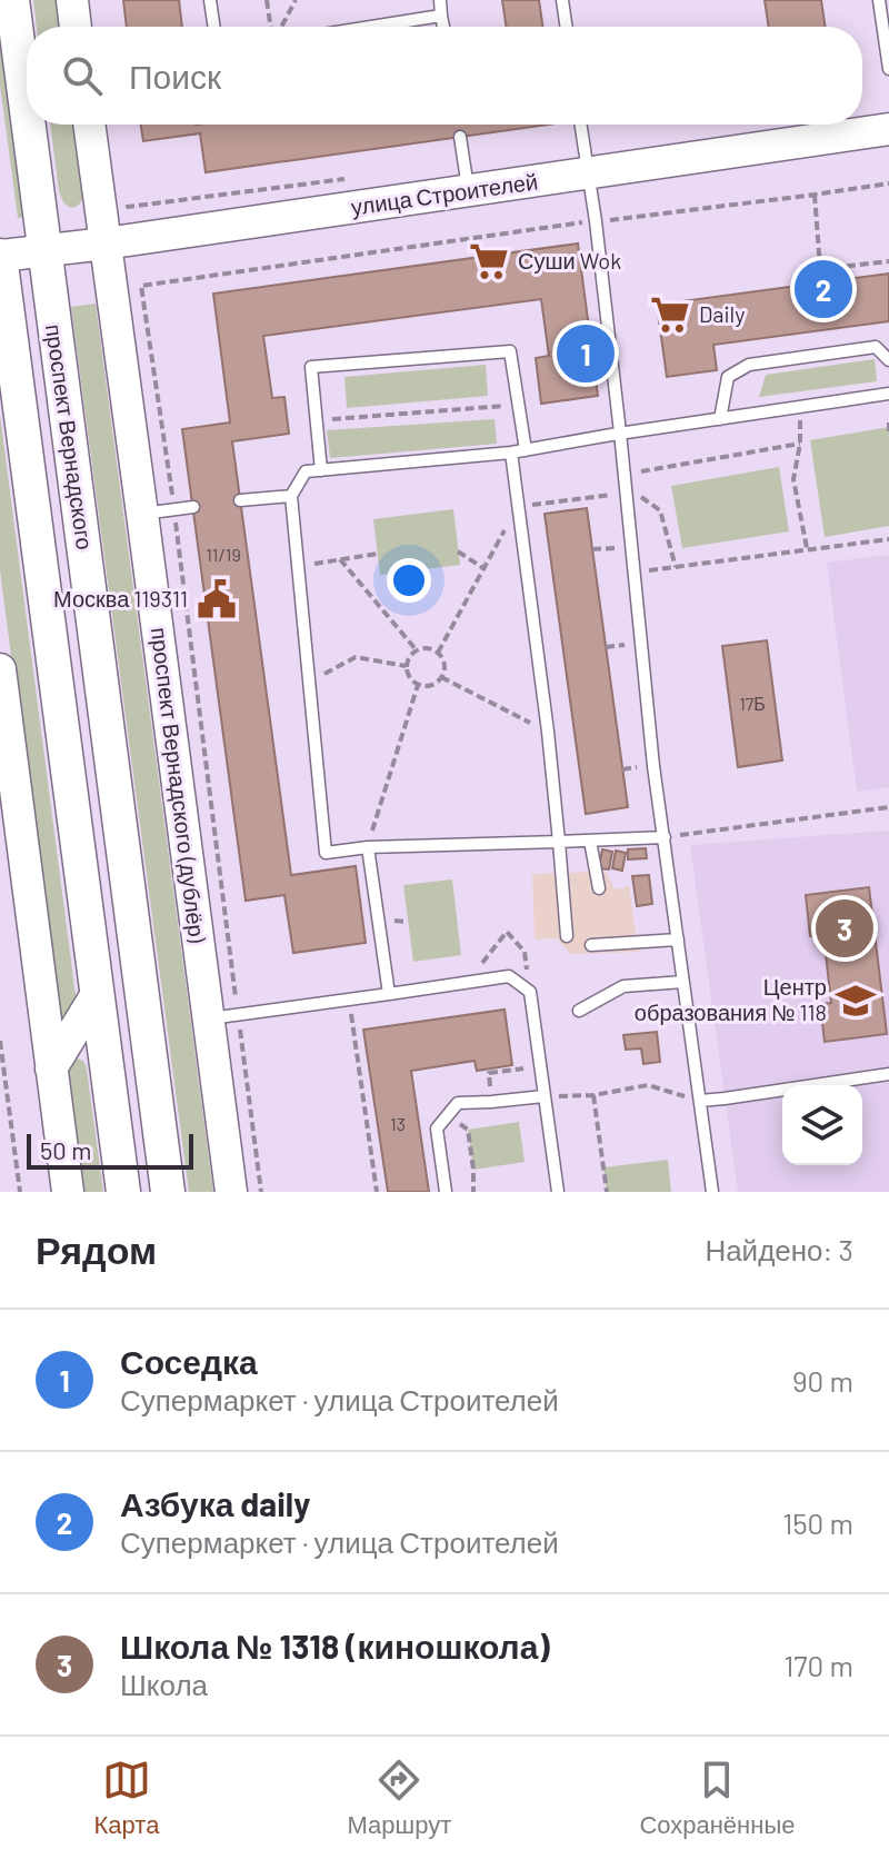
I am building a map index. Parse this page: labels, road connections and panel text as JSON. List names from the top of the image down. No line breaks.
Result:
{"streets":{"main road":["проспект Вернадского"],"street":["улица Строителей","проспект Вернадского (дублёр)"]},"crossings":[["улица Строителей","проспект Вернадского"],["улица Строителей","проспект Вернадского (дублёр)"]],"places":{"supermarket":["Суши Wok","Daily"],"public building":["Москва 119311"],"school or university":["Центр образования № 118"]},"house_numbers":["11/19","17Б","13"],"scale_bar":"50 m","page":{"search":"Поиск","pins":["2","1","3"],"scale":"50 m","heading":["Рядом","Найдено: 3"],"list":[{"mark":"1","name":"Соседка","note":"Супермаркет · улица Строителей","value":"90 m"},{"mark":"2","name":"Азбука daily","note":"Супермаркет · улица Строителей","value":"150 m"},{"mark":"3","name":"Школа № 1318 (киношкола)","note":"Школа","value":"170 m"}],"nav":["Карта","Маршрут","Сохранённые"]}}
